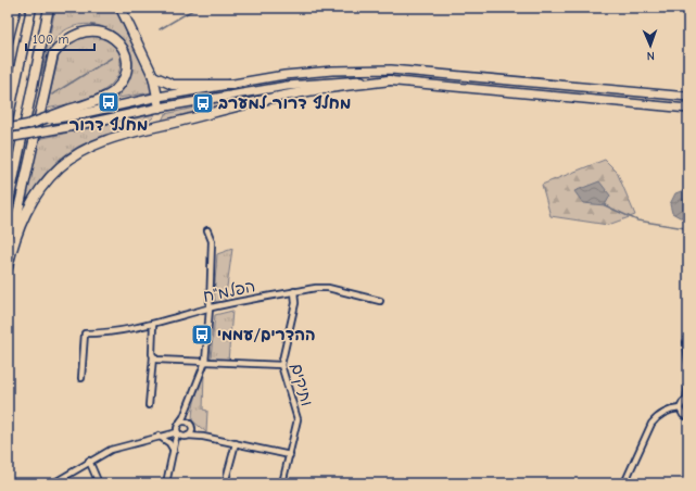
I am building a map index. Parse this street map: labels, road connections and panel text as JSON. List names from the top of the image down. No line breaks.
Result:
{"streets":{"street":["הפלמ\"ח","ותיקים"]},"crossings":[["הפלמ\"ח","ותיקים"]],"places":{"bus stop":["מחלף דרור","מחלף דרור למערב","ההדרים/עממי"]},"scale_bar":"100 m","north":"bottom"}
